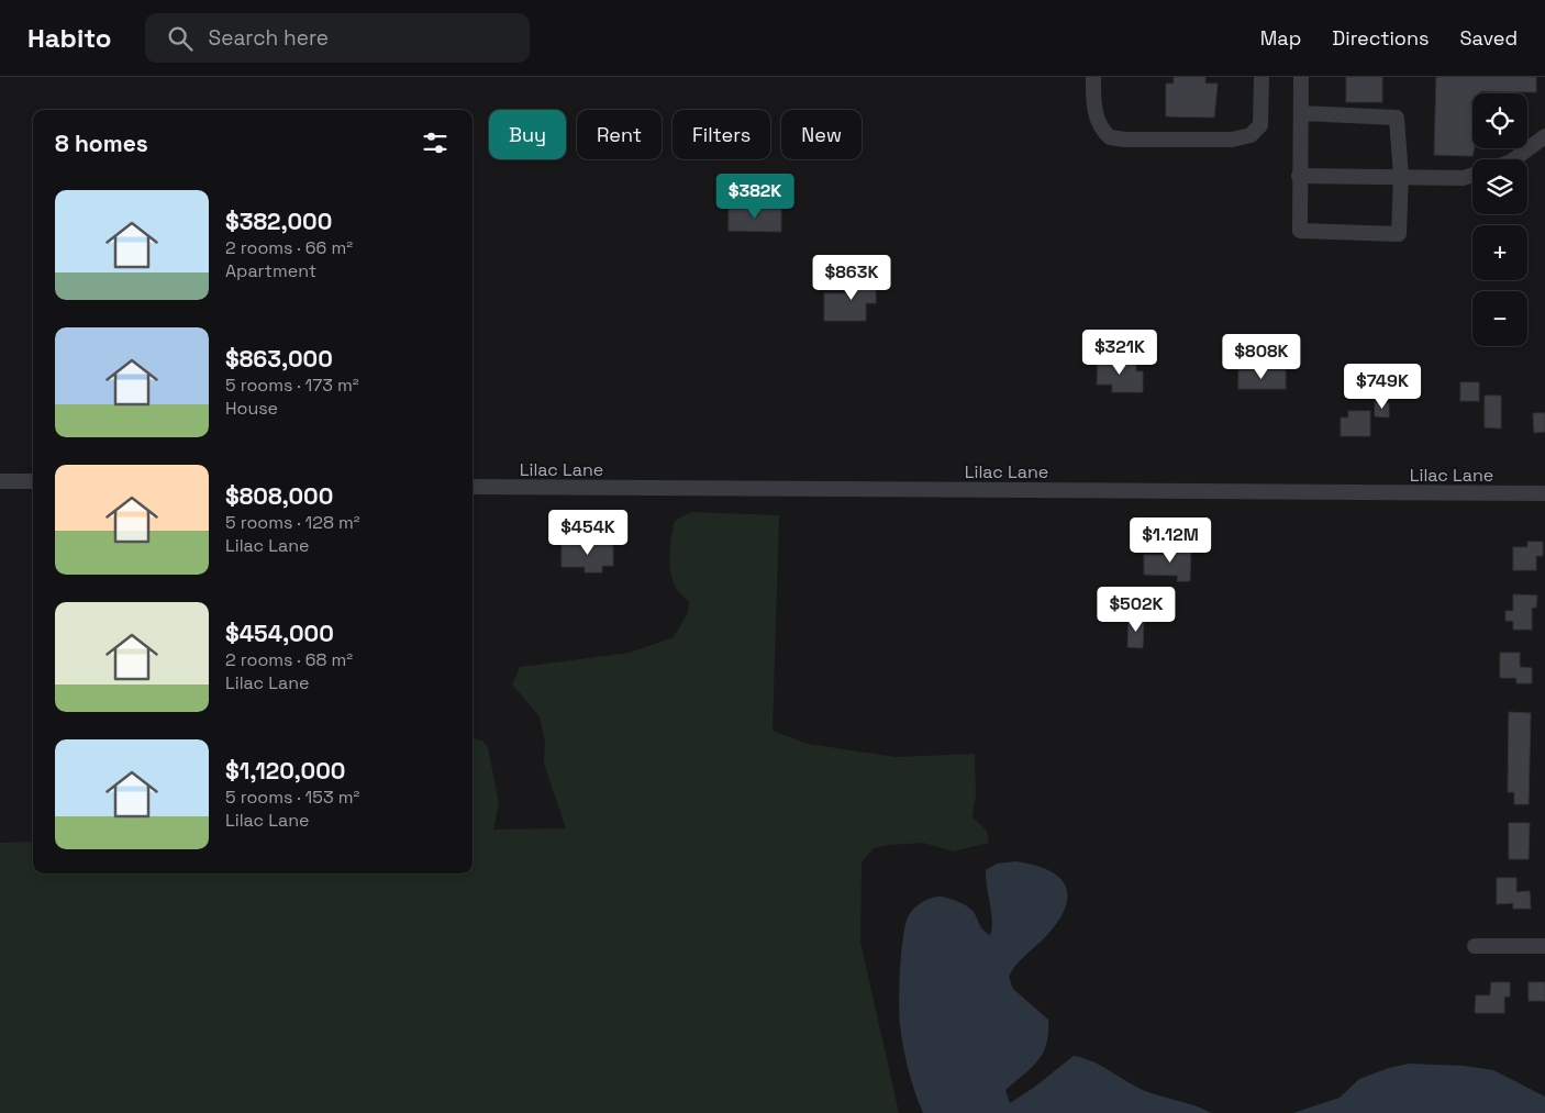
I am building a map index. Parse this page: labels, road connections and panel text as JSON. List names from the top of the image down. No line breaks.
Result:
{"streets":{"street":["Lilac Lane"]},"page":{"header":"Habito","search":"Search here","nav":["Map","Directions","Saved"],"map_buttons":["+","−"],"chip":["Buy","Rent","Filters","New"],"heading":"8 homes","price":["$382K","$863K","$321K","$808K","$749K","$454K","$1.12M","$502K"],"list":[{"name":"$382,000","note":"2 rooms · 66 m² · Apartment"},{"name":"$863,000","note":"5 rooms · 173 m² · House"},{"name":"$808,000","note":"5 rooms · 128 m² · Lilac Lane"},{"name":"$454,000","note":"2 rooms · 68 m² · Lilac Lane"},{"name":"$1,120,000","note":"5 rooms · 153 m² · Lilac Lane"}]}}
